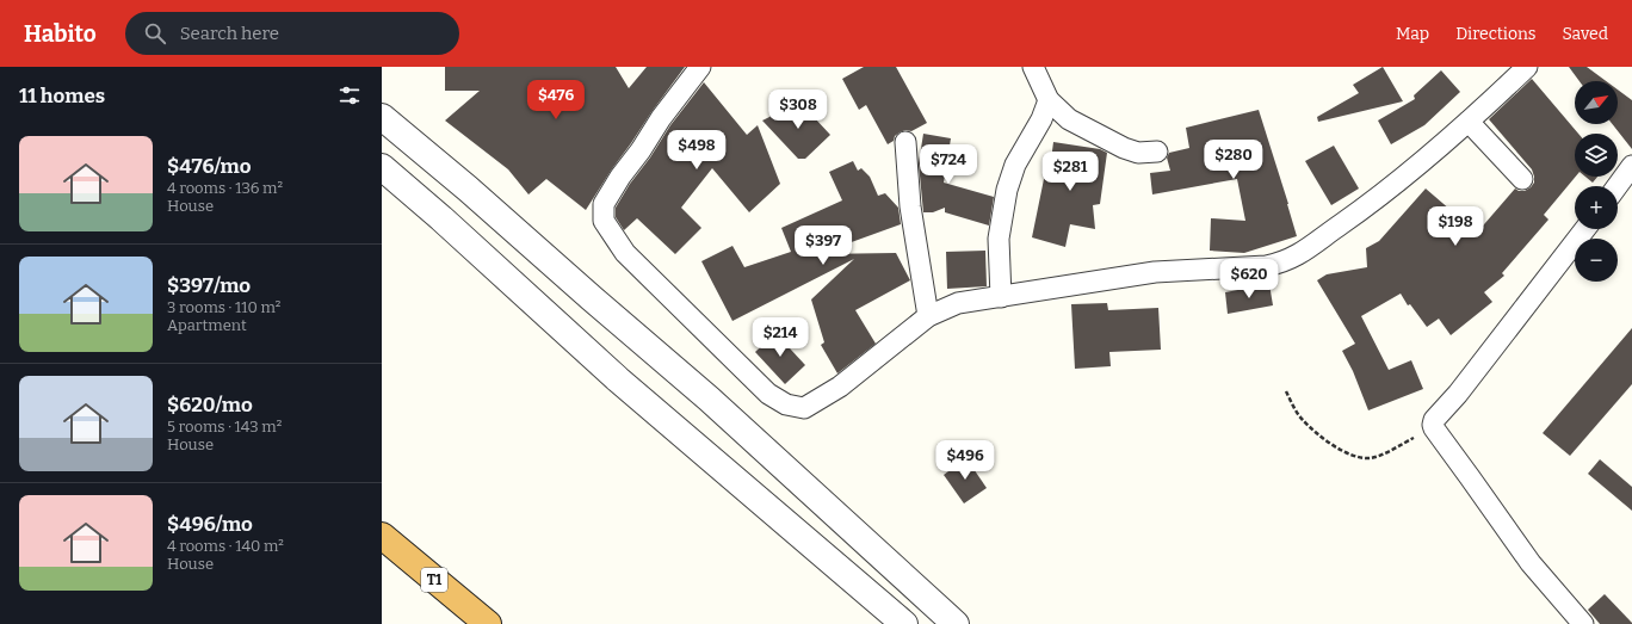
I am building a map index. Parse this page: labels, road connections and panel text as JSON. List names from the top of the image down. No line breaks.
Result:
{"streets":{"highway":["T1"]},"north":"top right","page":{"header":"Habito","search":"Search here","nav":["Map","Directions","Saved"],"heading":"11 homes","price":["$476","$308","$498","$280","$724","$281","$198","$397","$620","$214","$496"],"map_buttons":["+","−"],"list":[{"name":"$476/mo","note":"4 rooms · 136 m² · House"},{"name":"$397/mo","note":"3 rooms · 110 m² · Apartment"},{"name":"$620/mo","note":"5 rooms · 143 m² · House"},{"name":"$496/mo","note":"4 rooms · 140 m² · House"}]}}
